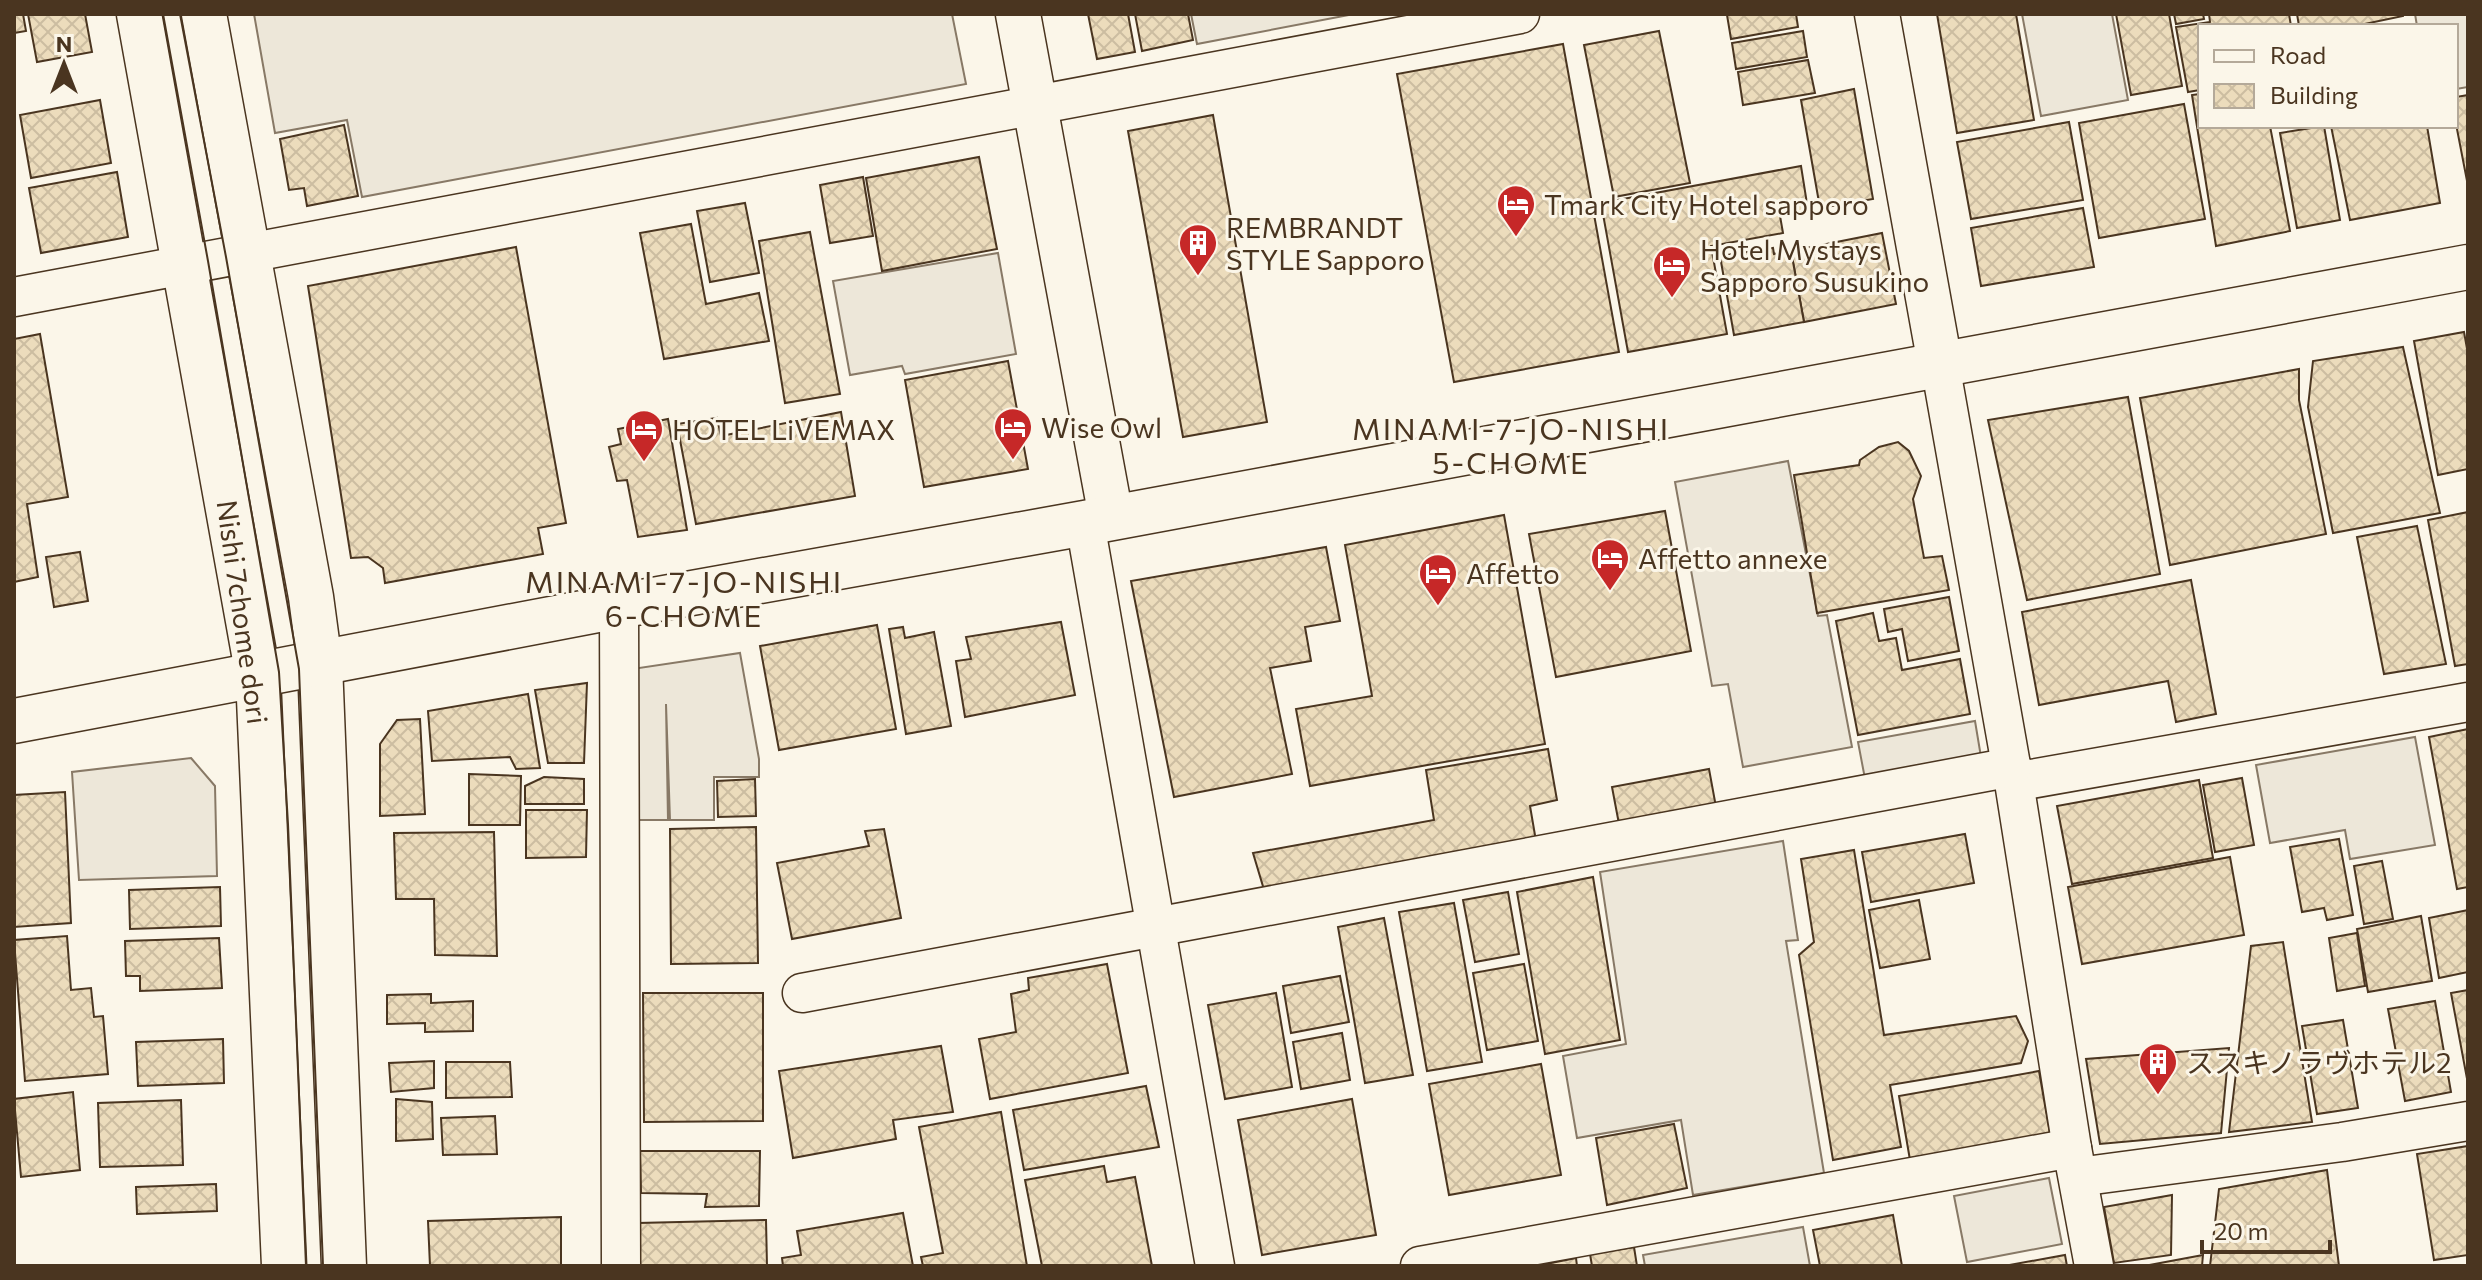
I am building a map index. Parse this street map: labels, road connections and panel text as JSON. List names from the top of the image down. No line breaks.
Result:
{"streets":{"street":["Nishi 7chome dori"]},"districts":["MINAMI-7-JO-NISHI 5-CHOME","MINAMI-7-JO-NISHI 6-CHOME"],"places":{"hotel":["Tmark City Hotel sapporo","Hotel Mystays Sapporo Susukino","Wise Owl","HOTEL LiVEMAX","Affetto annexe","Affetto"],"building":["REMBRANDT STYLE Sapporo","ススキノラヴホテル2"]},"legend":["Road","Building"],"scale_bar":"20 m","north":"top"}
